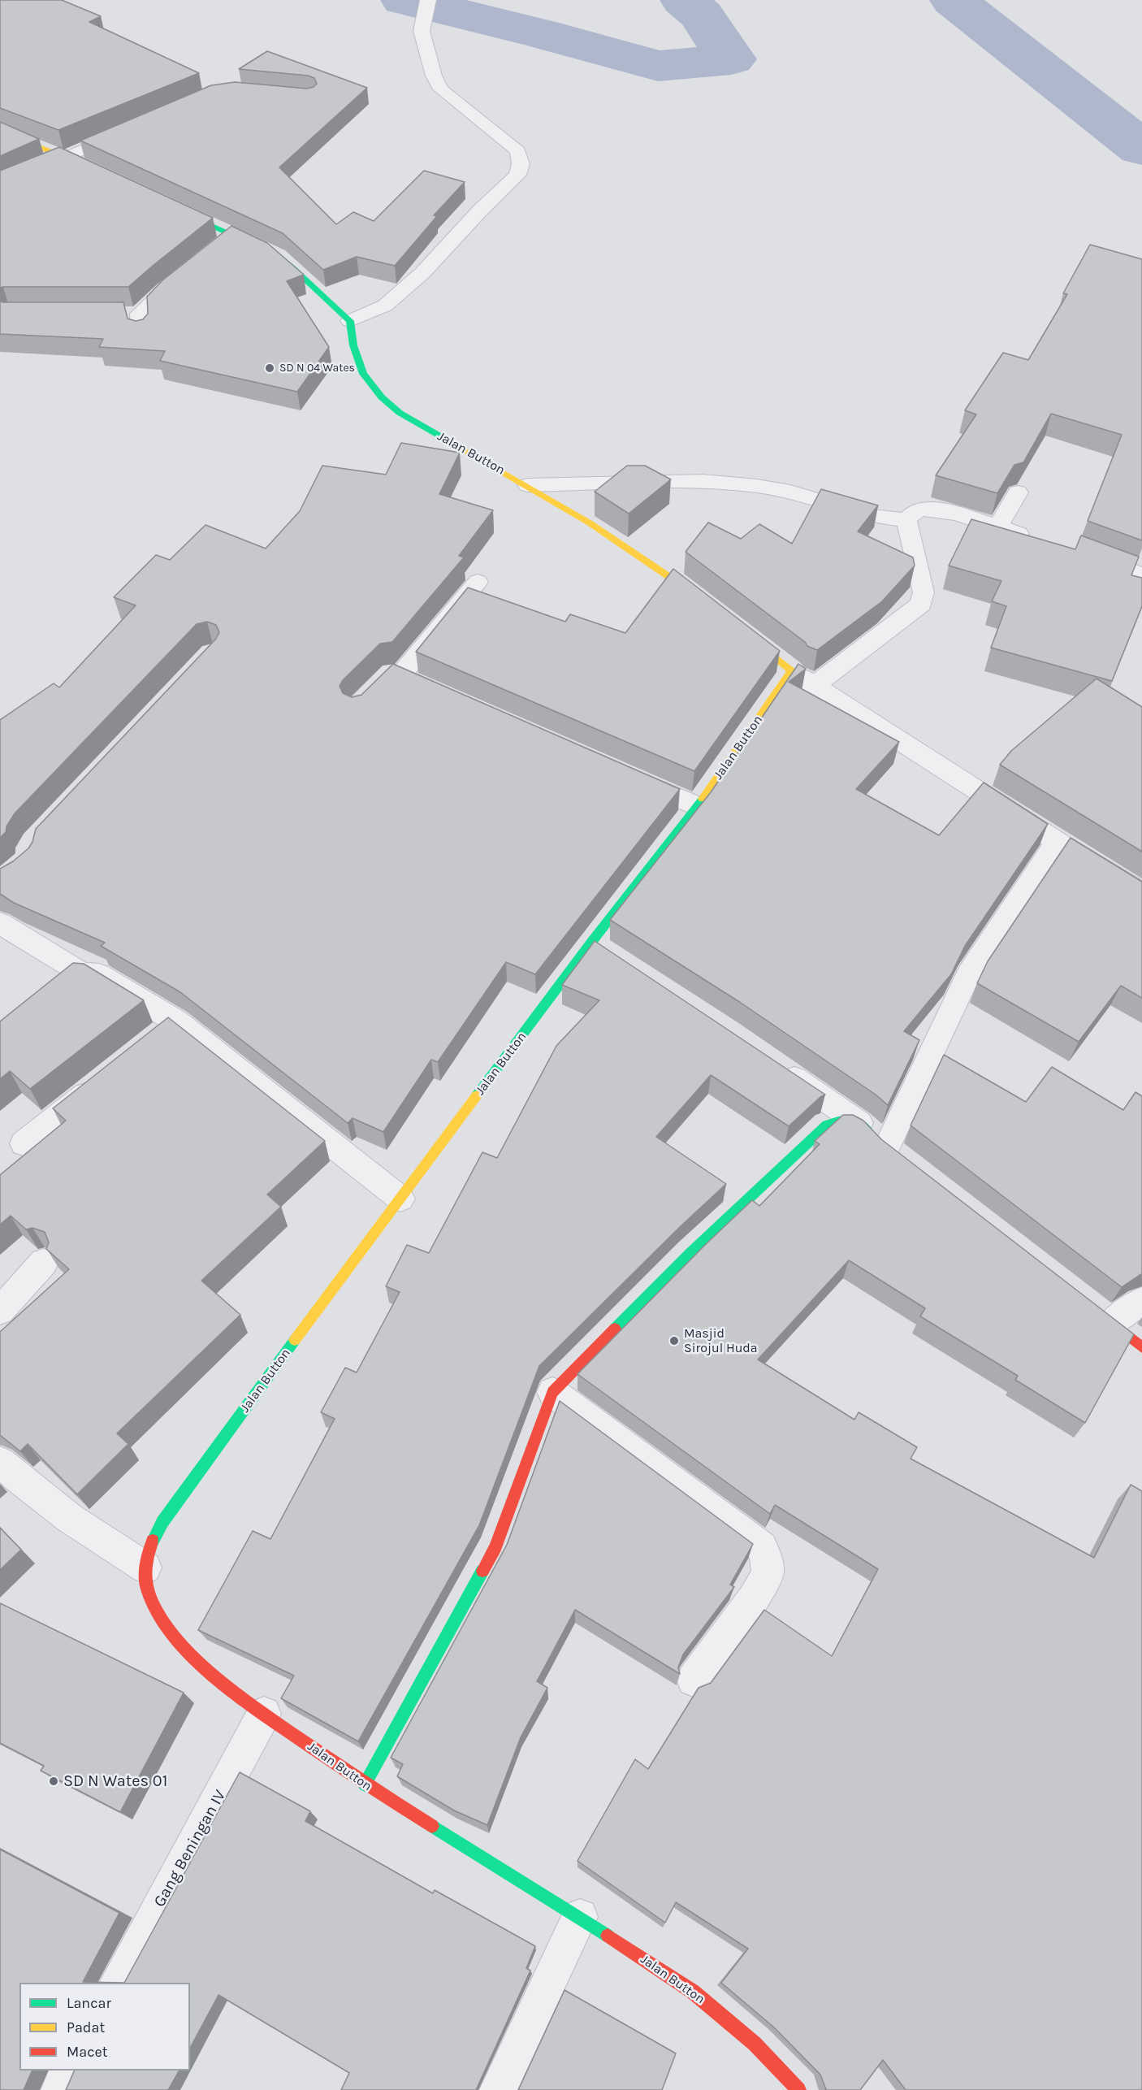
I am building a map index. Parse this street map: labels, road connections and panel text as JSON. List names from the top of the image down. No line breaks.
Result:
{"streets":{"street":["Jalan Button","Gang Beningan IV"]},"crossings":[["Jalan Button","Gang Beningan IV"]],"places":["SD N 04 Wates","Masjid Sirojul Huda","SD N Wates 01"],"legend":["Lancar","Padat","Macet"]}
